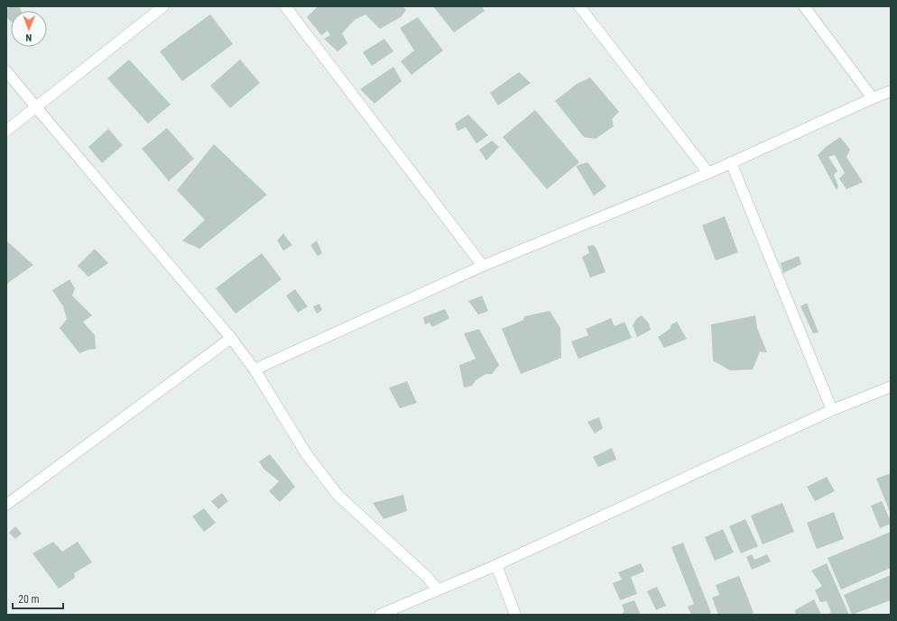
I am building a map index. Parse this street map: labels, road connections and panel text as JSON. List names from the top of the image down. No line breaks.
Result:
{"scale_bar":"20 m","north":"bottom"}
